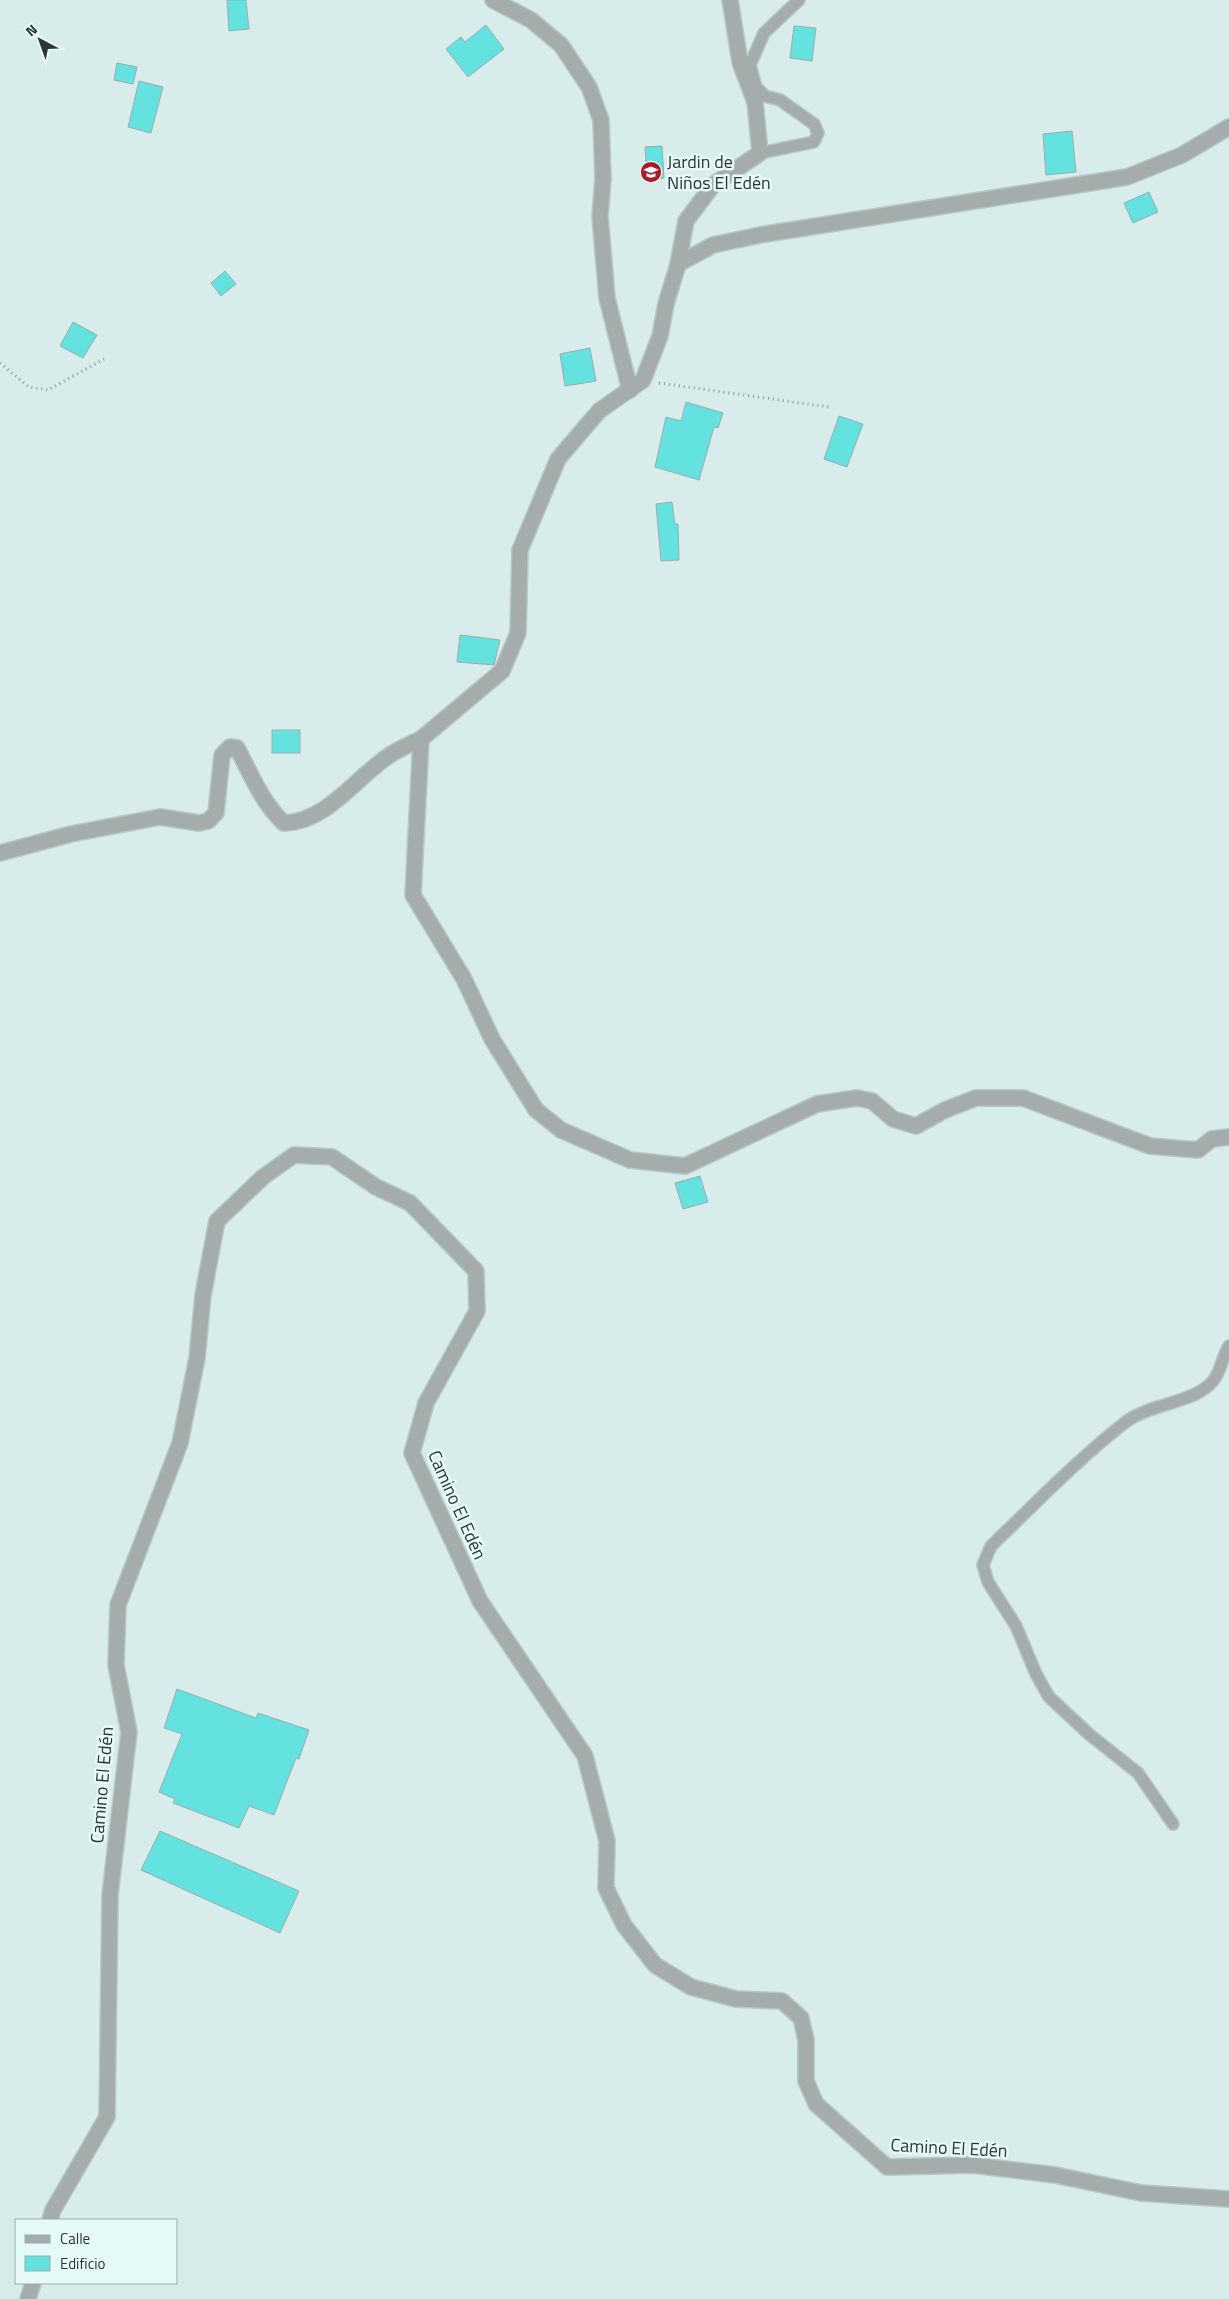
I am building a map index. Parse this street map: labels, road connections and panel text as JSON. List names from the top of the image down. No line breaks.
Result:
{"streets":{"street":["Camino El Edén"]},"places":{"school or university":["Jardin de Niños El Edén"]},"legend":["Calle","Edificio"],"north":"top left"}
